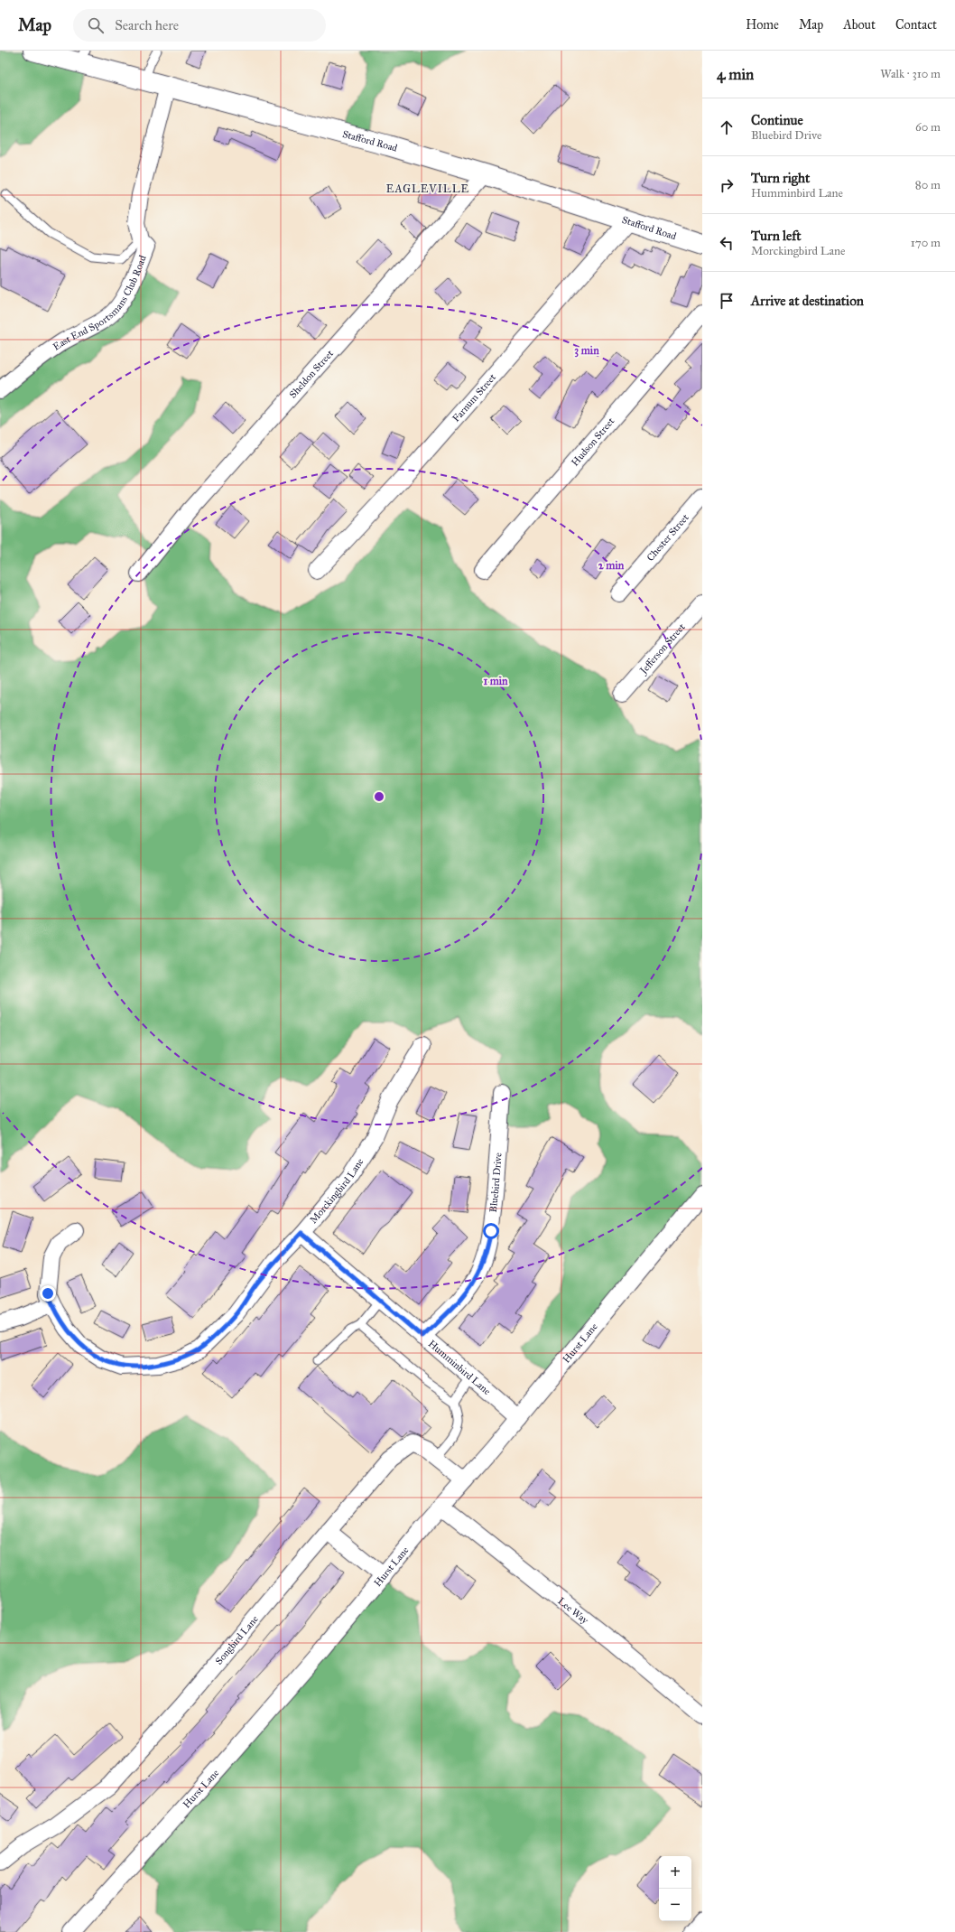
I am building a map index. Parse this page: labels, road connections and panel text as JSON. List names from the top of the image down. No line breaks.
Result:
{"streets":{"main road":["Stafford Road"],"street":["East End Sportsmans Club Road","Sheldon Street","Farnum Street","Hudson Street","Chester Street","Jefferson Street","Bluebird Drive","Morckingbird Lane","Hurst Lane","Humminbird Lane","Lee Way","Songbird Lane"]},"crossings":[["Stafford Road","East End Sportsmans Club Road"],["Stafford Road","Sheldon Street"],["Stafford Road","Farnum Street"],["Bluebird Drive","Humminbird Lane"],["Morckingbird Lane","Humminbird Lane"],["Hurst Lane","Humminbird Lane"],["Hurst Lane","Lee Way"],["Hurst Lane","Songbird Lane"]],"districts":["EAGLEVILLE"],"page":{"header":"Map","search":"Search here","nav":["Home","Map","About","Contact"],"heading":["4 min","Walk · 310 m"],"list":[["Continue","Bluebird Drive","60 m"],["Turn right","Humminbird Lane","80 m"],["Turn left","Morckingbird Lane","170 m"],"Arrive at destination"],"map_buttons":["+","−"]},"rings":["3 min","2 min","1 min"]}
